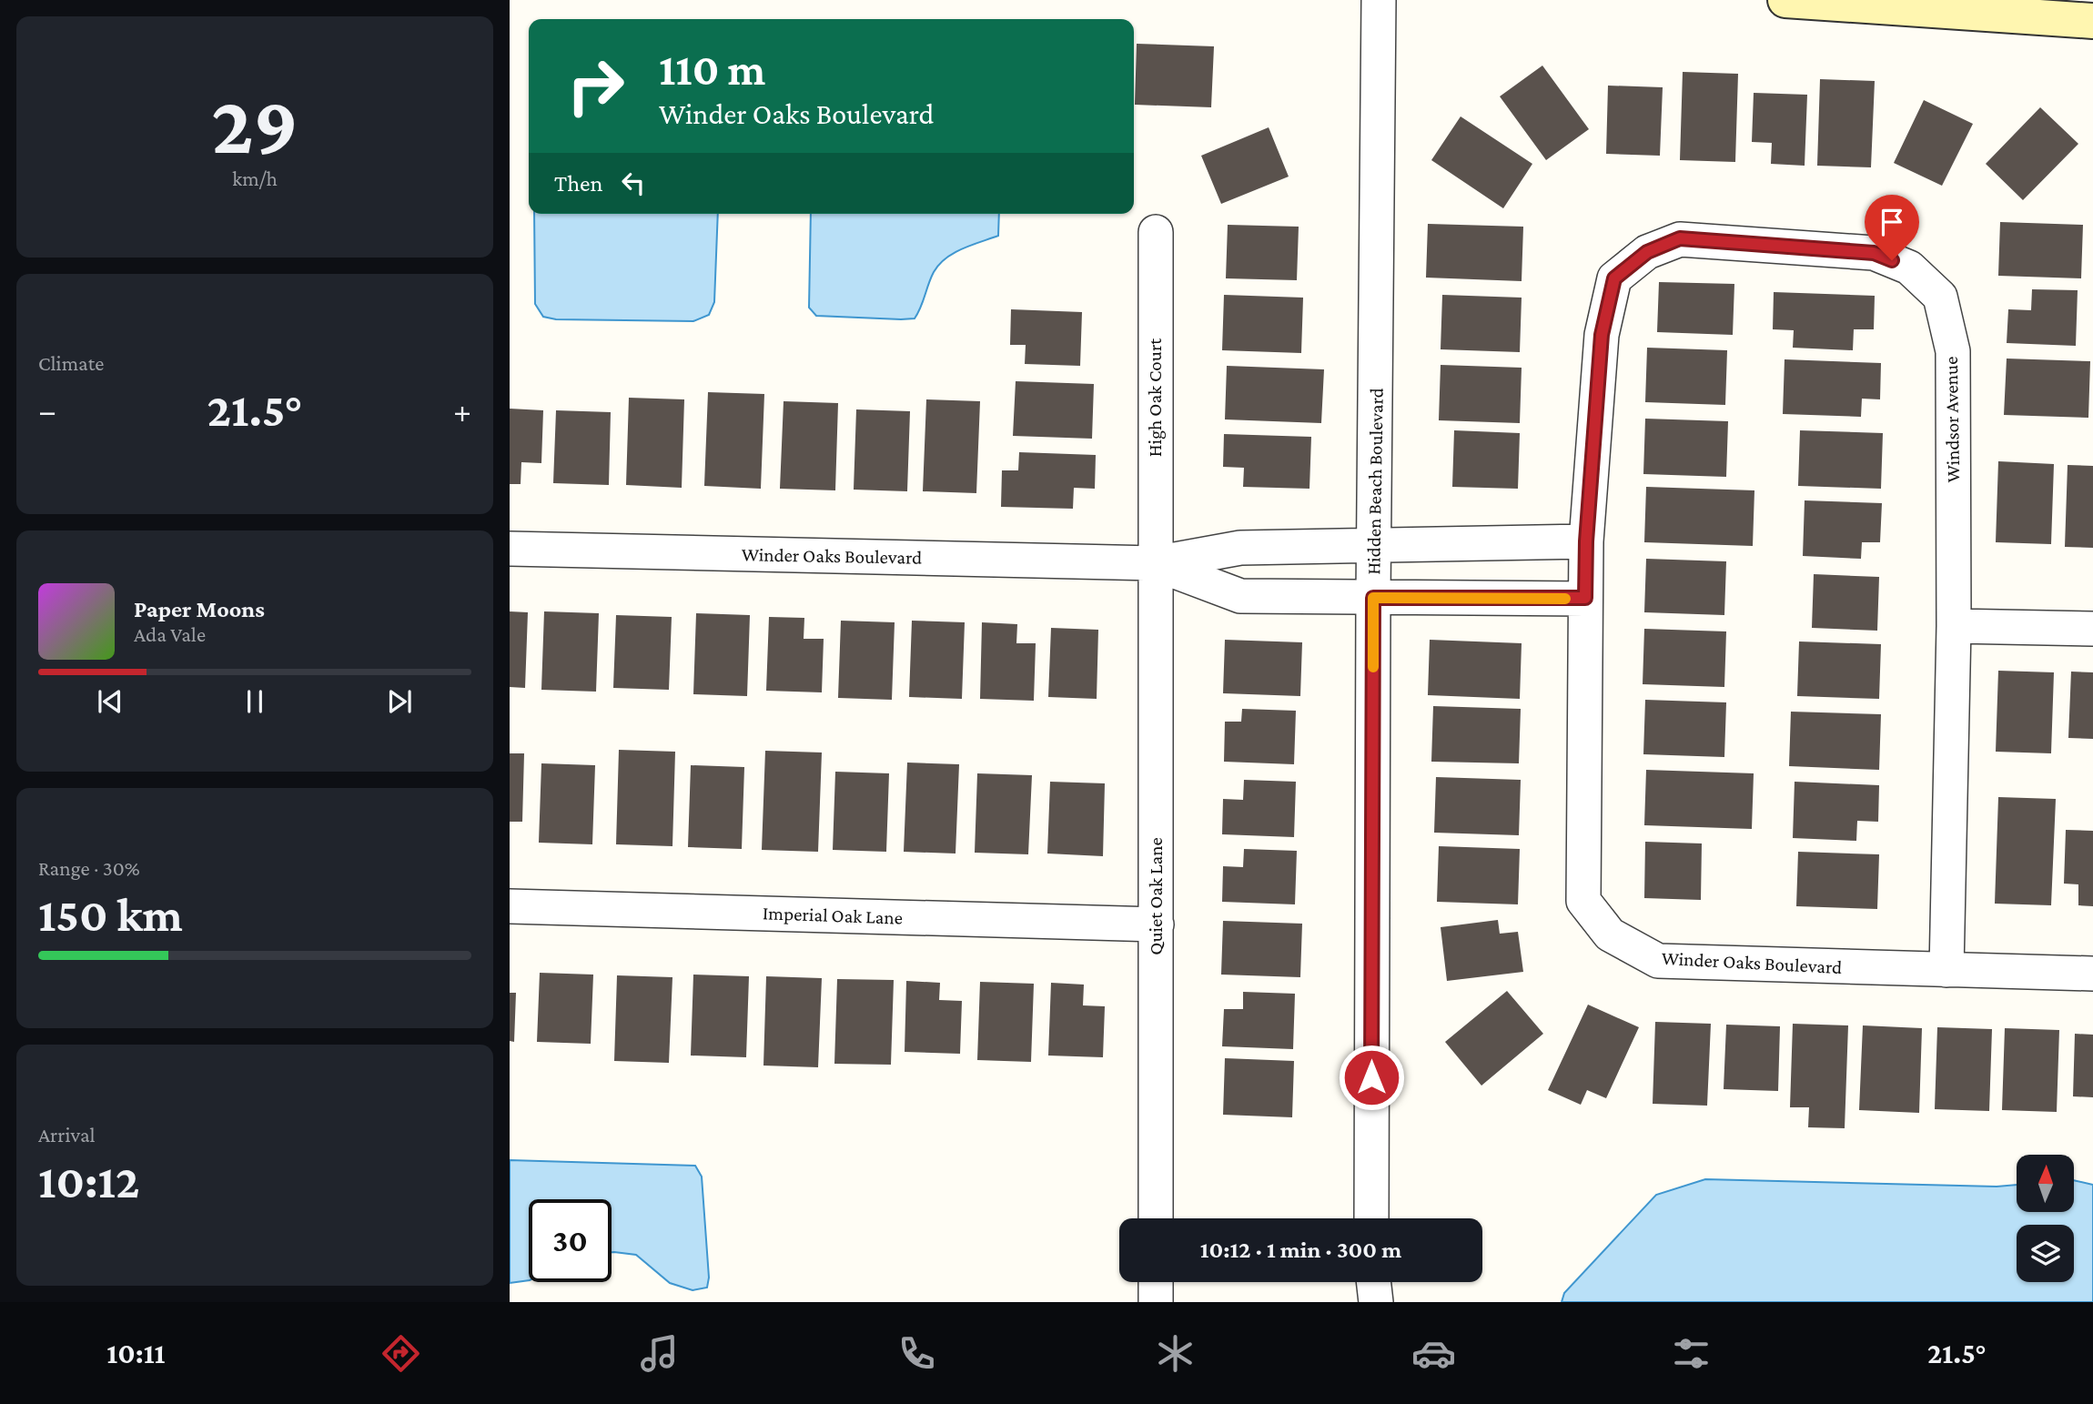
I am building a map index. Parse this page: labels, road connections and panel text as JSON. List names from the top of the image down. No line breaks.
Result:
{"streets":{"street":["High Oak Court","Windsor Avenue","Hidden Beach Boulevard","Winder Oaks Boulevard","Quiet Oak Lane","Imperial Oak Lane"]},"crossings":[["High Oak Court","Winder Oaks Boulevard"],["High Oak Court","Quiet Oak Lane"],["Windsor Avenue","Winder Oaks Boulevard"],["Hidden Beach Boulevard","Winder Oaks Boulevard"],["Winder Oaks Boulevard","Quiet Oak Lane"],["Quiet Oak Lane","Imperial Oak Lane"]],"north":"top","page":{"tile":[["29","km/h"],"Climate",["Range · 30%","150 km"],["Arrival","10:12"]],"turn":["110 m","Winder Oaks Boulevard"],"then":"Then","heat":["−","21.5°","+"],"song":["Paper Moons","Ada Vale"],"limit":"30","trip":"10:12 · 1 min · 300 m","tabs":["10:11","21.5°"]}}
